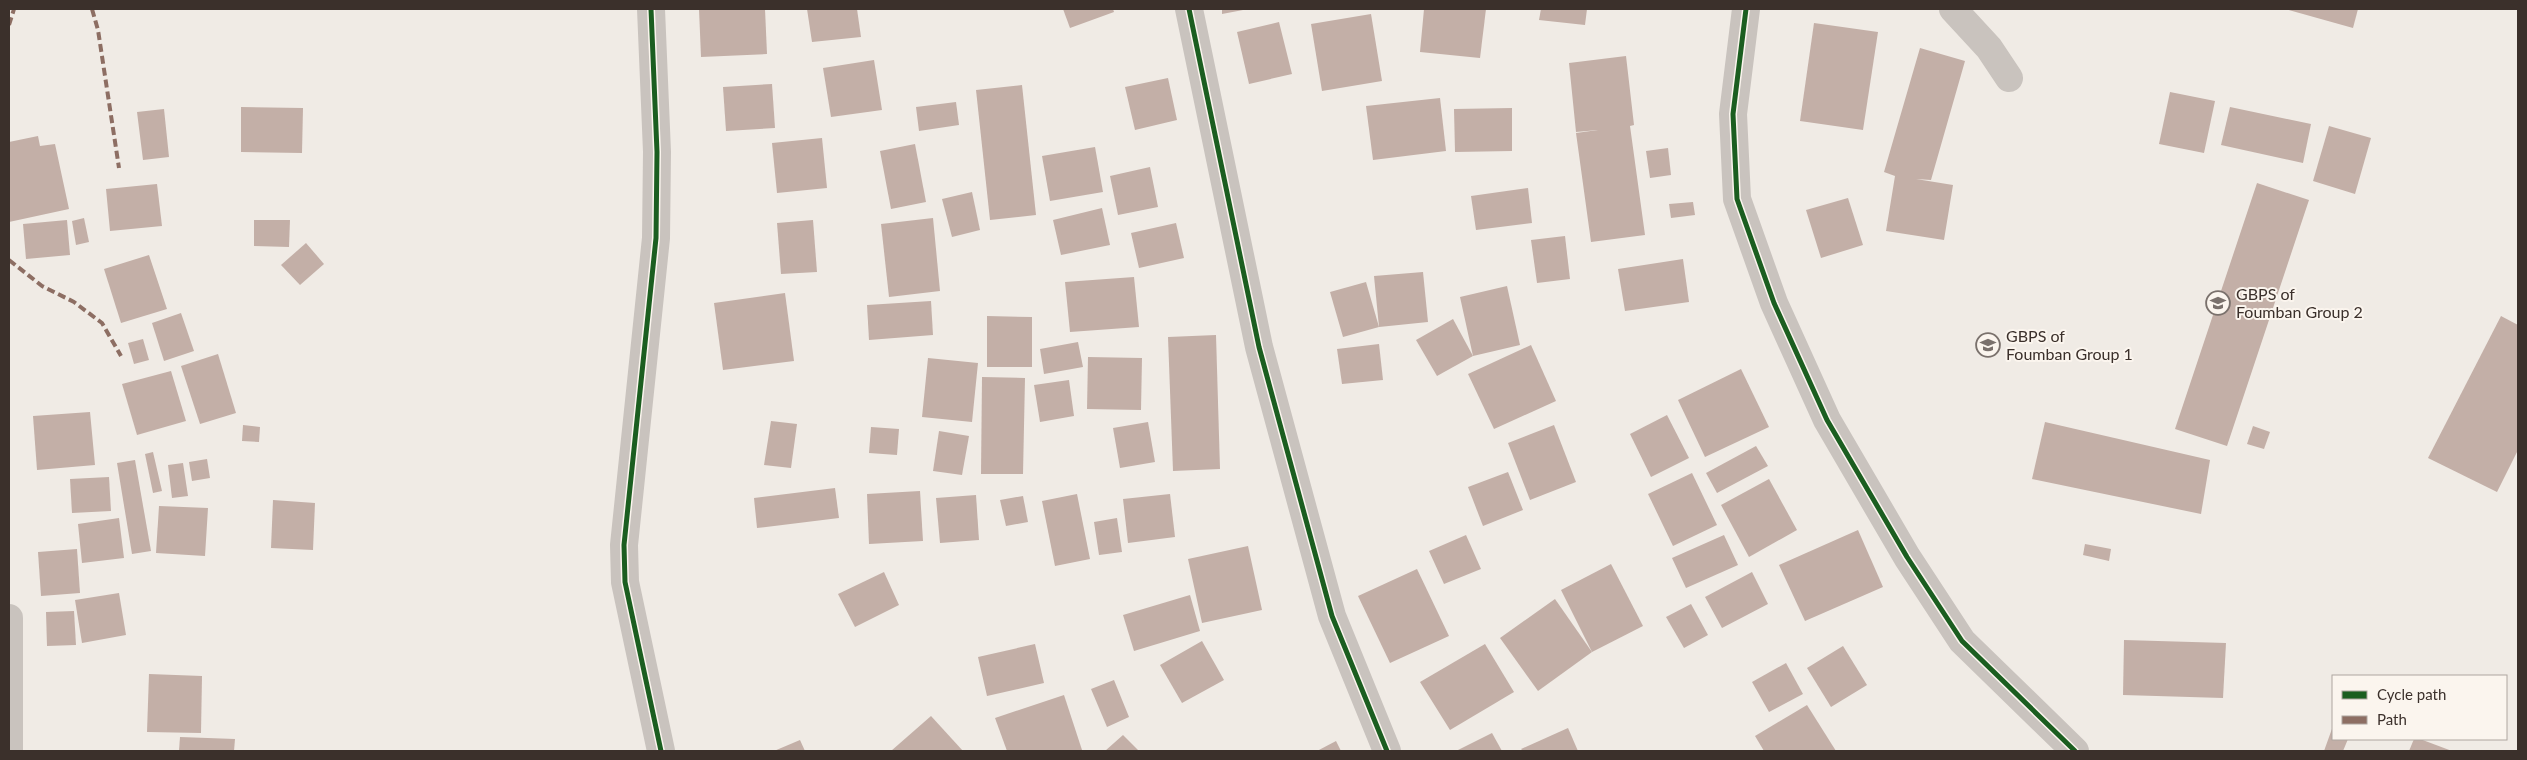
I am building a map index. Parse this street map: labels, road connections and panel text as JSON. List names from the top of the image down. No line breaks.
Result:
{"places":{"school or university":["GBPS of Foumban Group 2","GBPS of Foumban Group 1"]},"legend":["Cycle path","Path"]}
